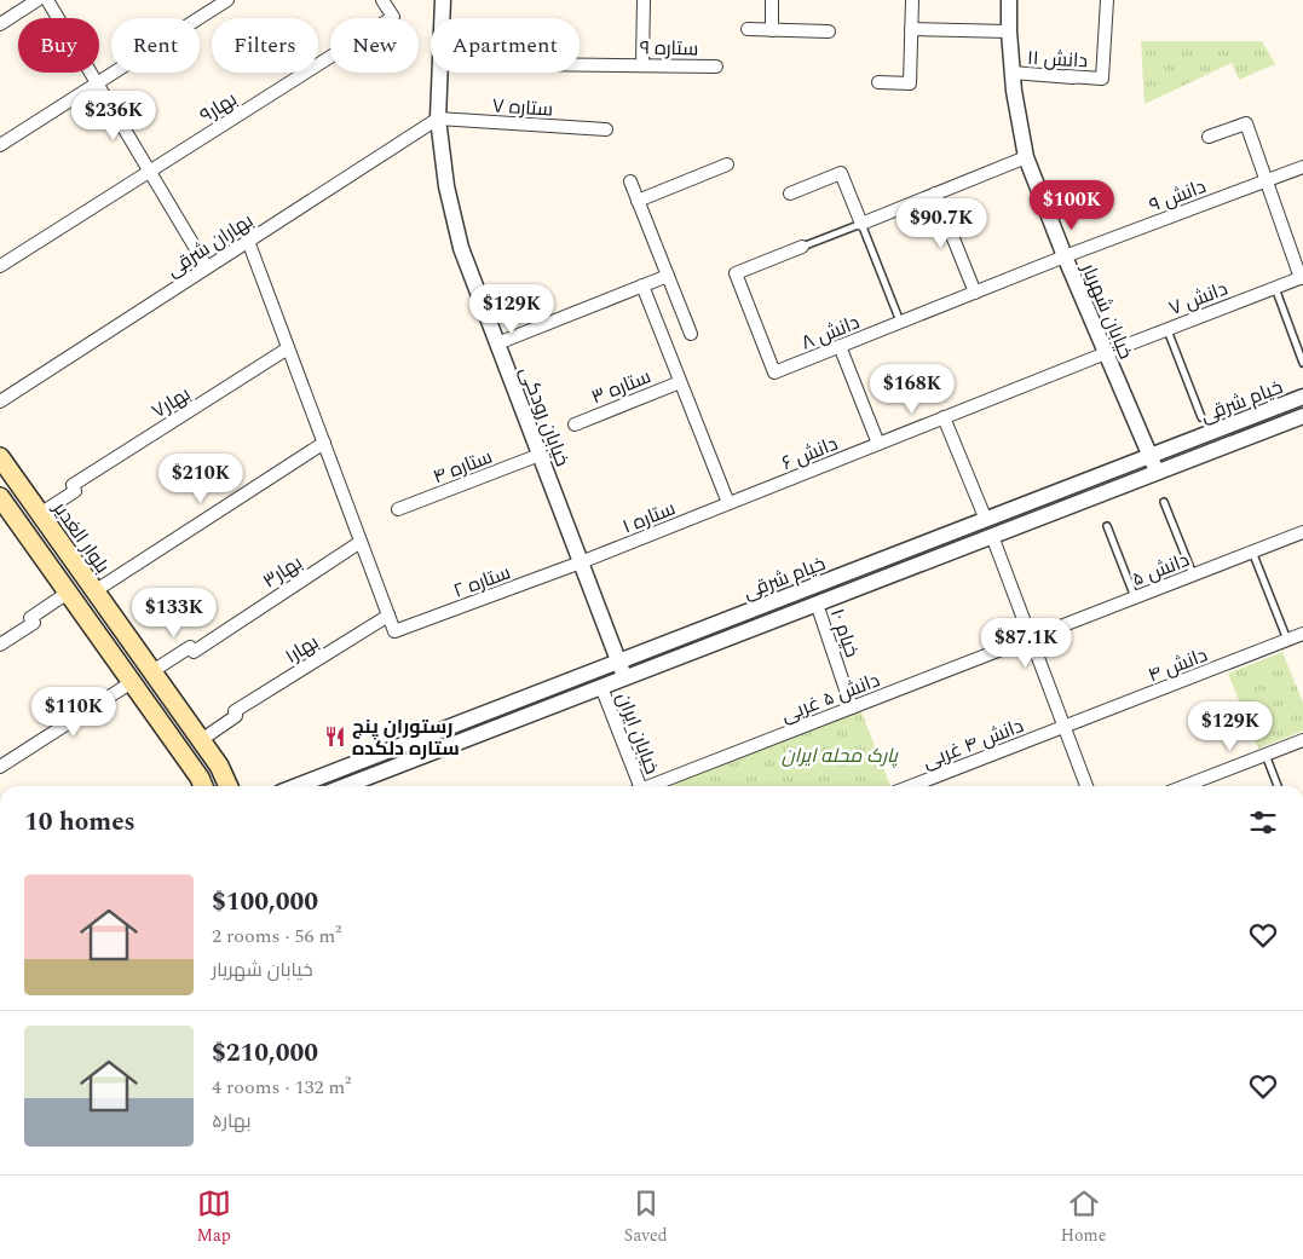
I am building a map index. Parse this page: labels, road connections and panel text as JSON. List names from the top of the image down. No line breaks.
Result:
{"streets":{"main road":["بلوار الغدیر"],"street":["ستاره ۹","دانش ۱۱","بهار۹","ستاره ۷","دانش ۹","بهاران شرقی","دانش ۷","خیابان شهریار","دانش ۸","ستاره ۳","خیام شرقی","بهار۷","خیابان رودکی","دانش ۶","ستاره ۴","ستاره ۱","دانش ۵","بهار۳","ستاره ۲","خیام ۱۰","بهار۱","دانش ۴","دانش ۵ غربی","خیابان ایران","دانش ۴ غربی"]},"crossings":[["دانش ۱۱","خیابان شهریار"],["ستاره ۷","بهاران شرقی"],["ستاره ۷","خیابان رودکی"],["دانش ۹","خیابان شهریار"],["دانش ۹","دانش ۸"],["بهاران شرقی","خیابان رودکی"],["دانش ۷","خیابان شهریار"],["دانش ۷","دانش ۶"],["خیابان شهریار","دانش ۸"],["خیابان شهریار","خیام شرقی"],["خیابان شهریار","دانش ۶"],["خیام شرقی","خیابان رودکی"],["خیام شرقی","خیام ۱۰"],["خیام شرقی","خیابان ایران"],["بهار۷","بلوار الغدیر"],["خیابان رودکی","ستاره ۴"],["خیابان رودکی","ستاره ۱"],["خیابان رودکی","ستاره ۲"],["دانش ۶","ستاره ۱"],["ستاره ۱","ستاره ۲"],["بلوار الغدیر","بهار۳"],["بلوار الغدیر","بهار۱"],["دانش ۵","دانش ۵ غربی"],["ستاره ۲","بهار۱"],["خیام ۱۰","دانش ۵ غربی"],["دانش ۴","دانش ۴ غربی"]],"parks":["پارک محله ایران"],"places":{"restaurant":["رستوران پنج ستاره دلکده"]},"page":{"chip":["Buy","Rent","Filters","New","Apartment"],"price":["$236K","$100K","$90.7K","$129K","$168K","$210K","$133K","$87.1K","$110K","$129K"],"heading":"10 homes","list":[{"name":"$100,000","note":"2 rooms · 56 m² · خیابان شهریار"},{"name":"$210,000","note":"4 rooms · 132 m² · بهار۵"}],"tabs":["Map","Saved","Home"]}}
